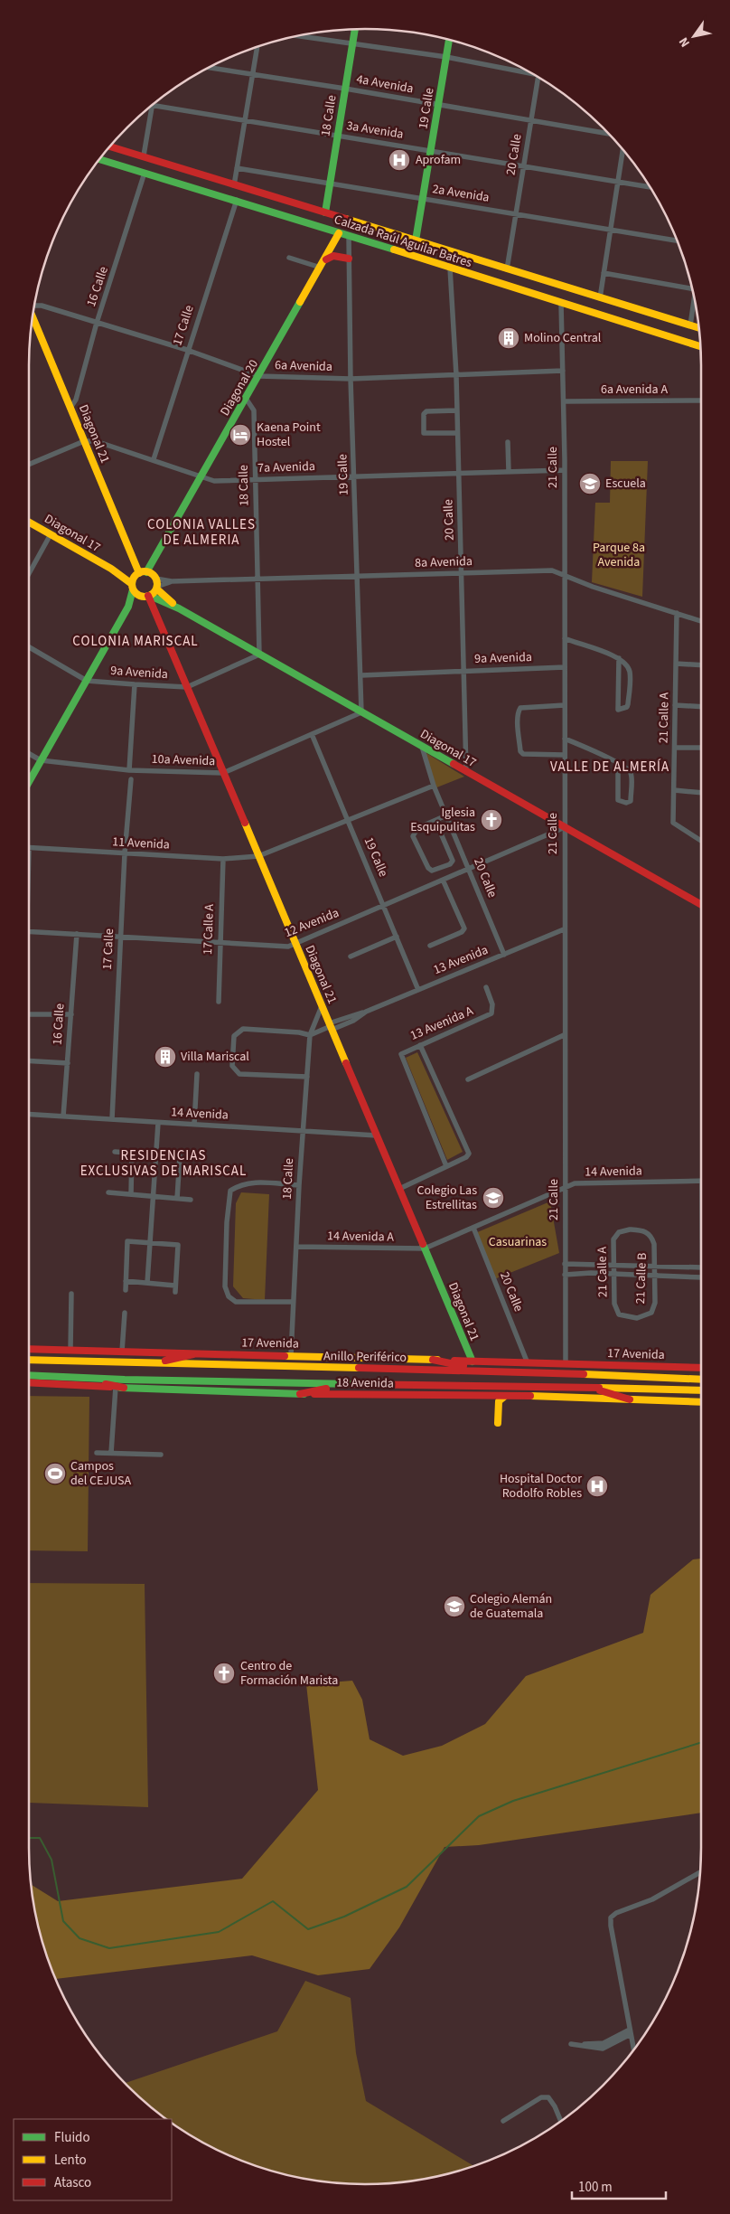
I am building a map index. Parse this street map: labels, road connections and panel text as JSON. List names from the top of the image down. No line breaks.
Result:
{"streets":{"main road":["19 Calle","18 Calle","Calzada Raúl Aguilar Batres","Diagonal 20","Diagonal 21","Diagonal 17","17 Avenida","Anillo Periférico","18 Avenida"],"street":["4a Avenida","3a Avenida","20 Calle","2a Avenida","16 Calle","17 Calle","6a Avenida","6a Avenida A","7a Avenida","21 Calle","8a Avenida","9a Avenida","21 Calle A","10a Avenida","11 Avenida","12 Avenida","17 Calle A","13 Avenida","13 Avenida A","14 Avenida","14 Avenida A","21 Calle B"]},"crossings":[["4a Avenida","19 Calle"],["4a Avenida","18 Calle"],["4a Avenida","20 Calle"],["19 Calle","3a Avenida"],["19 Calle","2a Avenida"],["19 Calle","Calzada Raúl Aguilar Batres"],["19 Calle","6a Avenida"],["19 Calle","7a Avenida"],["19 Calle","Diagonal 17"],["19 Calle","8a Avenida"],["19 Calle","9a Avenida"],["19 Calle","10a Avenida"],["19 Calle","12 Avenida"],["19 Calle","13 Avenida"],["18 Calle","3a Avenida"],["18 Calle","2a Avenida"],["18 Calle","Calzada Raúl Aguilar Batres"],["18 Calle","Diagonal 20"],["18 Calle","Diagonal 21"],["18 Calle","7a Avenida"],["18 Calle","Diagonal 17"],["18 Calle","8a Avenida"],["18 Calle","9a Avenida"],["18 Calle","13 Avenida"],["18 Calle","14 Avenida"],["18 Calle","14 Avenida A"],["18 Calle","17 Avenida"],["3a Avenida","20 Calle"],["20 Calle","2a Avenida"],["20 Calle","Calzada Raúl Aguilar Batres"],["20 Calle","6a Avenida"],["20 Calle","7a Avenida"],["20 Calle","Diagonal 17"],["20 Calle","8a Avenida"],["20 Calle","9a Avenida"],["20 Calle","12 Avenida"],["20 Calle","13 Avenida"],["20 Calle","14 Avenida"],["20 Calle","17 Avenida"],["Calzada Raúl Aguilar Batres","16 Calle"],["Calzada Raúl Aguilar Batres","17 Calle"],["Calzada Raúl Aguilar Batres","Diagonal 20"],["Calzada Raúl Aguilar Batres","21 Calle"],["16 Calle","6a Avenida"],["16 Calle","Diagonal 21"],["16 Calle","12 Avenida"],["16 Calle","14 Avenida"],["17 Calle","6a Avenida"],["17 Calle","7a Avenida"],["17 Calle","11 Avenida"],["17 Calle","12 Avenida"],["17 Calle","14 Avenida"],["6a Avenida","Diagonal 20"],["6a Avenida","21 Calle"],["Diagonal 20","Diagonal 21"],["Diagonal 20","7a Avenida"],["Diagonal 20","Diagonal 17"],["Diagonal 20","8a Avenida"],["6a Avenida A","21 Calle"],["Diagonal 21","7a Avenida"],["Diagonal 21","Diagonal 17"],["Diagonal 21","8a Avenida"],["Diagonal 21","9a Avenida"],["Diagonal 21","10a Avenida"],["Diagonal 21","11 Avenida"],["Diagonal 21","12 Avenida"],["Diagonal 21","13 Avenida"],["Diagonal 21","14 Avenida"],["Diagonal 21","14 Avenida A"],["Diagonal 21","17 Avenida"],["7a Avenida","21 Calle"],["21 Calle","Diagonal 17"],["21 Calle","8a Avenida"],["21 Calle","9a Avenida"],["21 Calle","12 Avenida"],["21 Calle","13 Avenida"],["21 Calle","14 Avenida"],["21 Calle","17 Avenida"],["Diagonal 17","8a Avenida"],["Diagonal 17","9a Avenida"],["Diagonal 17","10a Avenida"],["Diagonal 17","12 Avenida"],["8a Avenida","21 Calle A"],["21 Calle A","21 Calle B"],["11 Avenida","17 Calle A"],["12 Avenida","17 Calle A"],["14 Avenida","14 Avenida A"]],"districts":["COLONIA VALLES DE ALMERIA","COLONIA MARISCAL","VALLE DE ALMERÍA","RESIDENCIAS EXCLUSIVAS DE MARISCAL"],"parks":["Parque 8a Avenida","Casuarinas"],"places":{"hospital":["Aprofam","Hospital Doctor Rodolfo Robles"],"building":["Molino Central","Villa Mariscal"],"hotel":["Kaena Point Hostel"],"school or university":["Escuela","Colegio Las Estrellitas","Colegio Alemán de Guatemala"],"church":["Iglesia Esquipulitas","Centro de Formación Marista"],"sports":["Campos del CEJUSA"]},"legend":["Fluido","Lento","Atasco"],"scale_bar":"100 m","north":"bottom left"}
